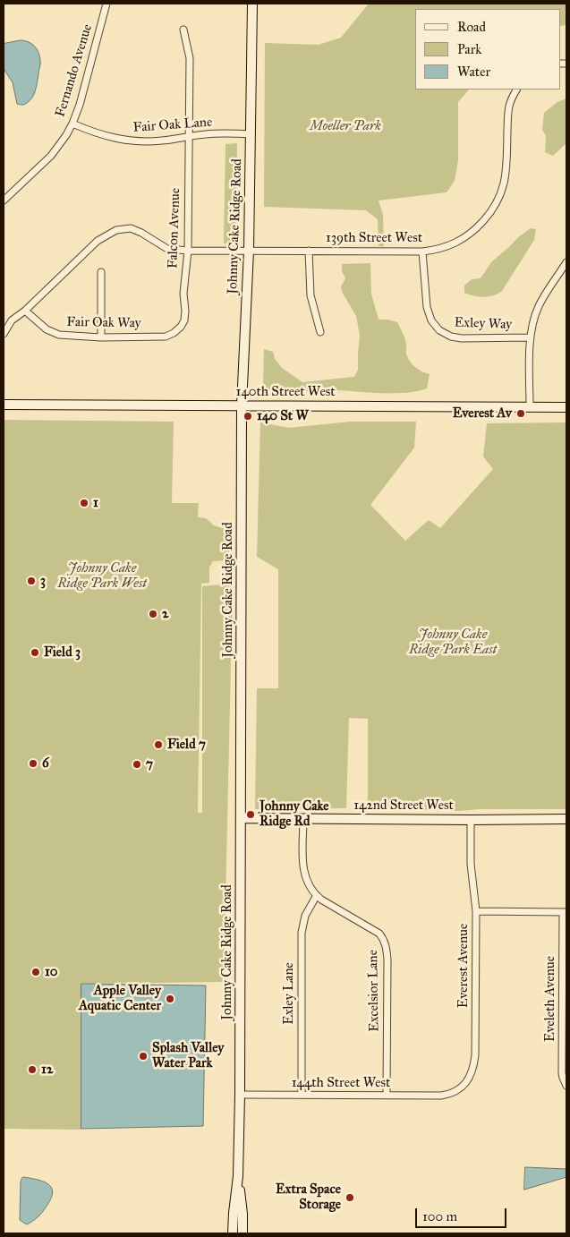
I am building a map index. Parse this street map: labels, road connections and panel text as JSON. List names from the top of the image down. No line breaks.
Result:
{"streets":{"street":["Fernando Avenue","Fair Oak Lane","Johnny Cake Ridge Road","Falcon Avenue","139th Street West","Fair Oak Way","Exley Way","140th Street West","142nd Street West","Everest Avenue","Excelsior Lane","Exley Lane","Eveleth Avenue","144th Street West"]},"crossings":[["Fernando Avenue","Fair Oak Lane"],["Fair Oak Lane","Johnny Cake Ridge Road"],["Fair Oak Lane","Falcon Avenue"],["Johnny Cake Ridge Road","139th Street West"],["Johnny Cake Ridge Road","140th Street West"],["Johnny Cake Ridge Road","142nd Street West"],["Johnny Cake Ridge Road","144th Street West"],["Falcon Avenue","139th Street West"],["Falcon Avenue","Fair Oak Way"],["139th Street West","Fair Oak Way"],["139th Street West","Exley Way"],["142nd Street West","Everest Avenue"],["142nd Street West","Excelsior Lane"],["Everest Avenue","144th Street West"],["Excelsior Lane","Exley Lane"],["Excelsior Lane","144th Street West"],["Exley Lane","144th Street West"]],"parks":["Moeller Park","Johnny Cake Ridge Park West","Johnny Cake Ridge Park East"],"places":["Everest Av","140 St W","1","3","2","Field 3","Field 7","6","7","Johnny Cake Ridge Rd","10","Apple Valley Aquatic Center","Splash Valley Water Park","12","Extra Space Storage"],"legend":["Road","Park","Water"],"scale_bar":"100 m"}
